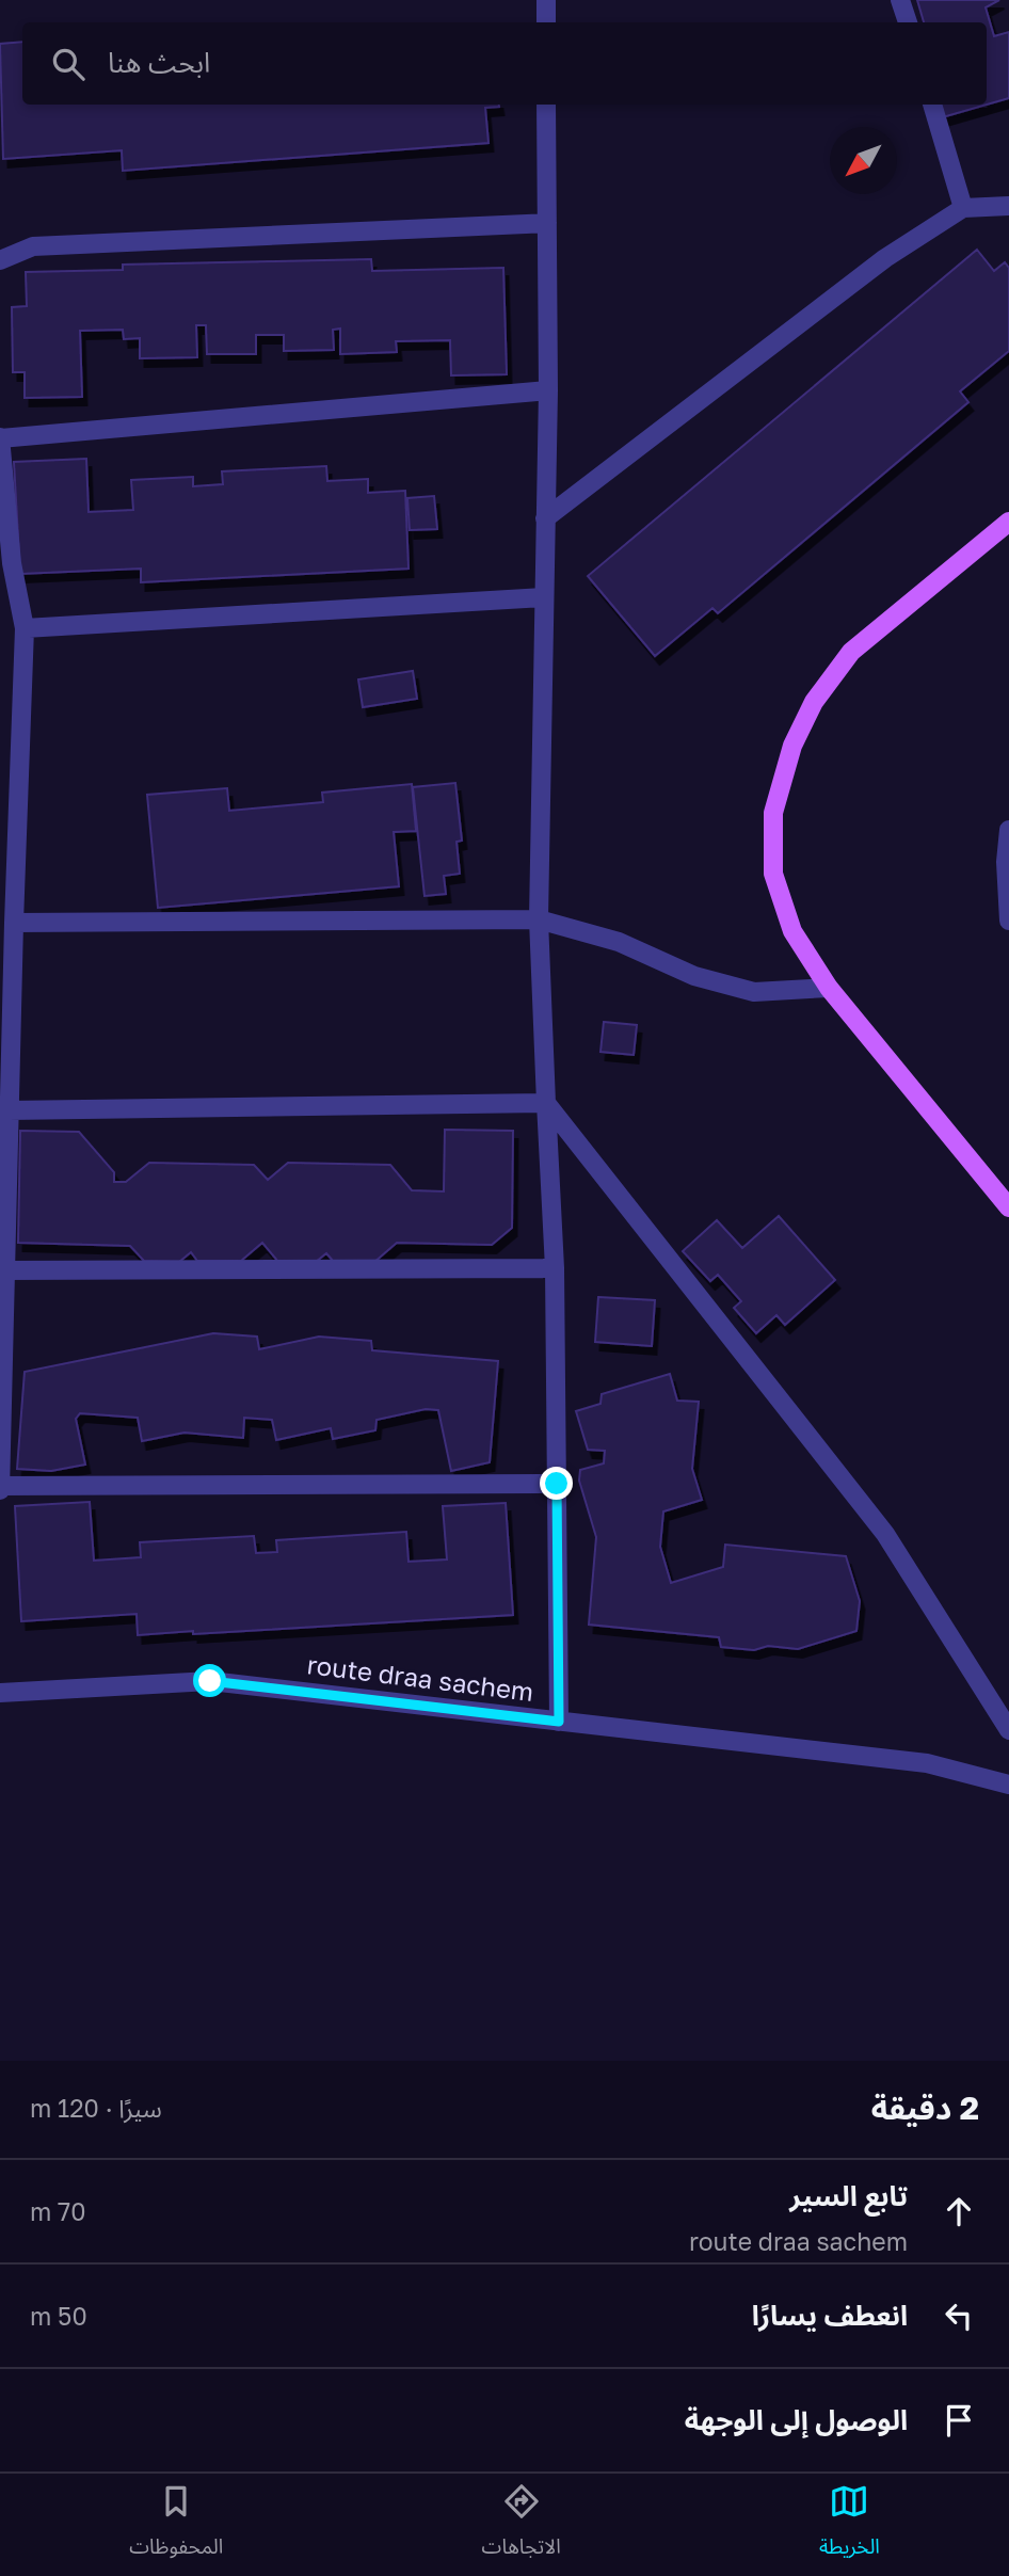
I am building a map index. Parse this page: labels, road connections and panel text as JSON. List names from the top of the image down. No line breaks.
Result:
{"streets":{"street":["route draa sachem"]},"north":"bottom left","page":{"search":"ابحث هنا","heading":["2 دقيقة","سيرًا · 120 m"],"list":[["تابع السير","route draa sachem","70 m"],["انعطف يسارًا","50 m"],"الوصول إلى الوجهة"],"nav":["الخريطة","الاتجاهات","المحفوظات"]}}
